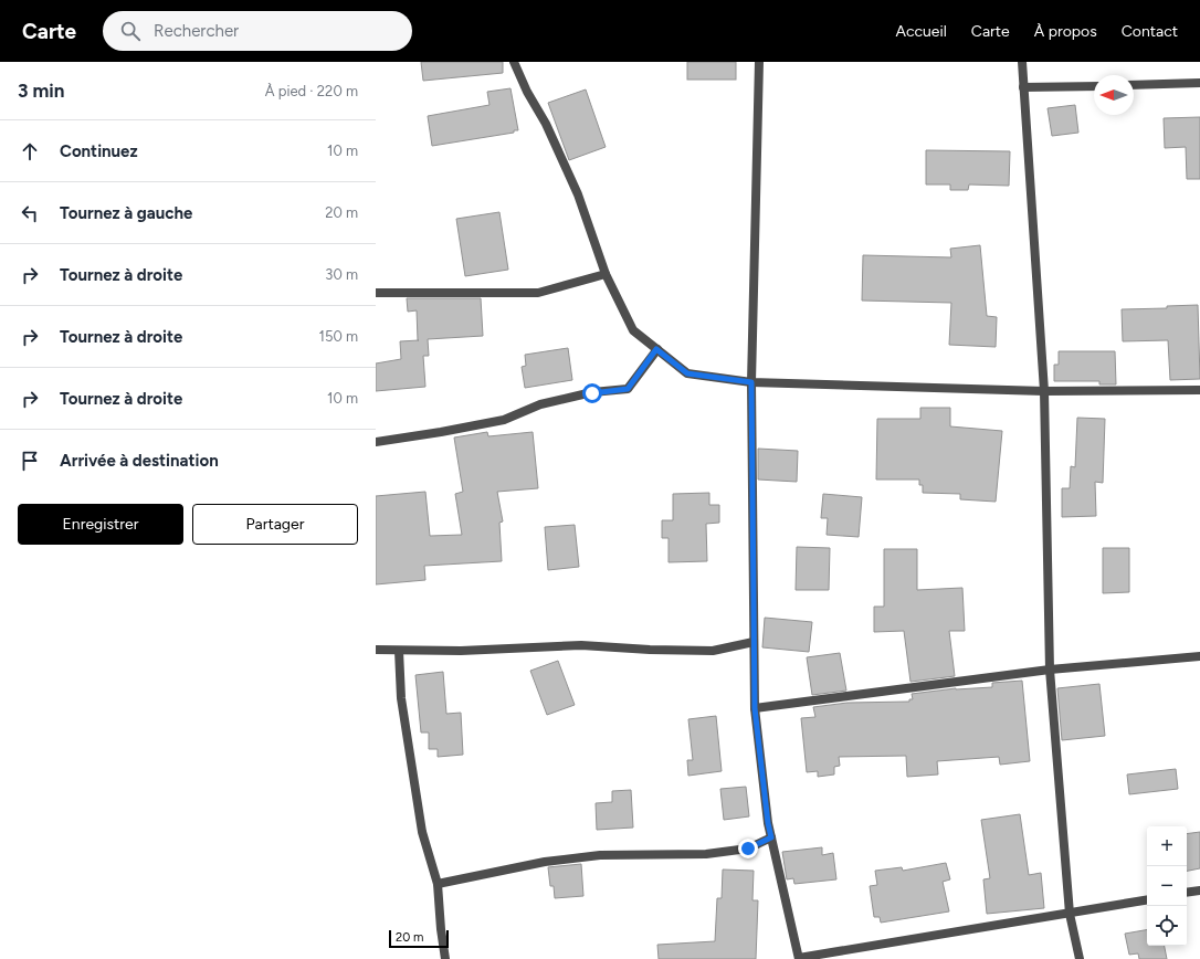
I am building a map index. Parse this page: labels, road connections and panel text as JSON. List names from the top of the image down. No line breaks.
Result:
{"scale_bar":"20 m","north":"left","page":{"header":"Carte","search":"Rechercher","nav":["Accueil","Carte","À propos","Contact"],"heading":["3 min","À pied · 220 m"],"list":[["Continuez","10 m"],["Tournez à gauche","20 m"],["Tournez à droite","30 m"],["Tournez à droite","150 m"],["Tournez à droite","10 m"],"Arrivée à destination"],"buttons":["Enregistrer","Partager"],"map_buttons":["+","−"],"scale":"20 m"}}
